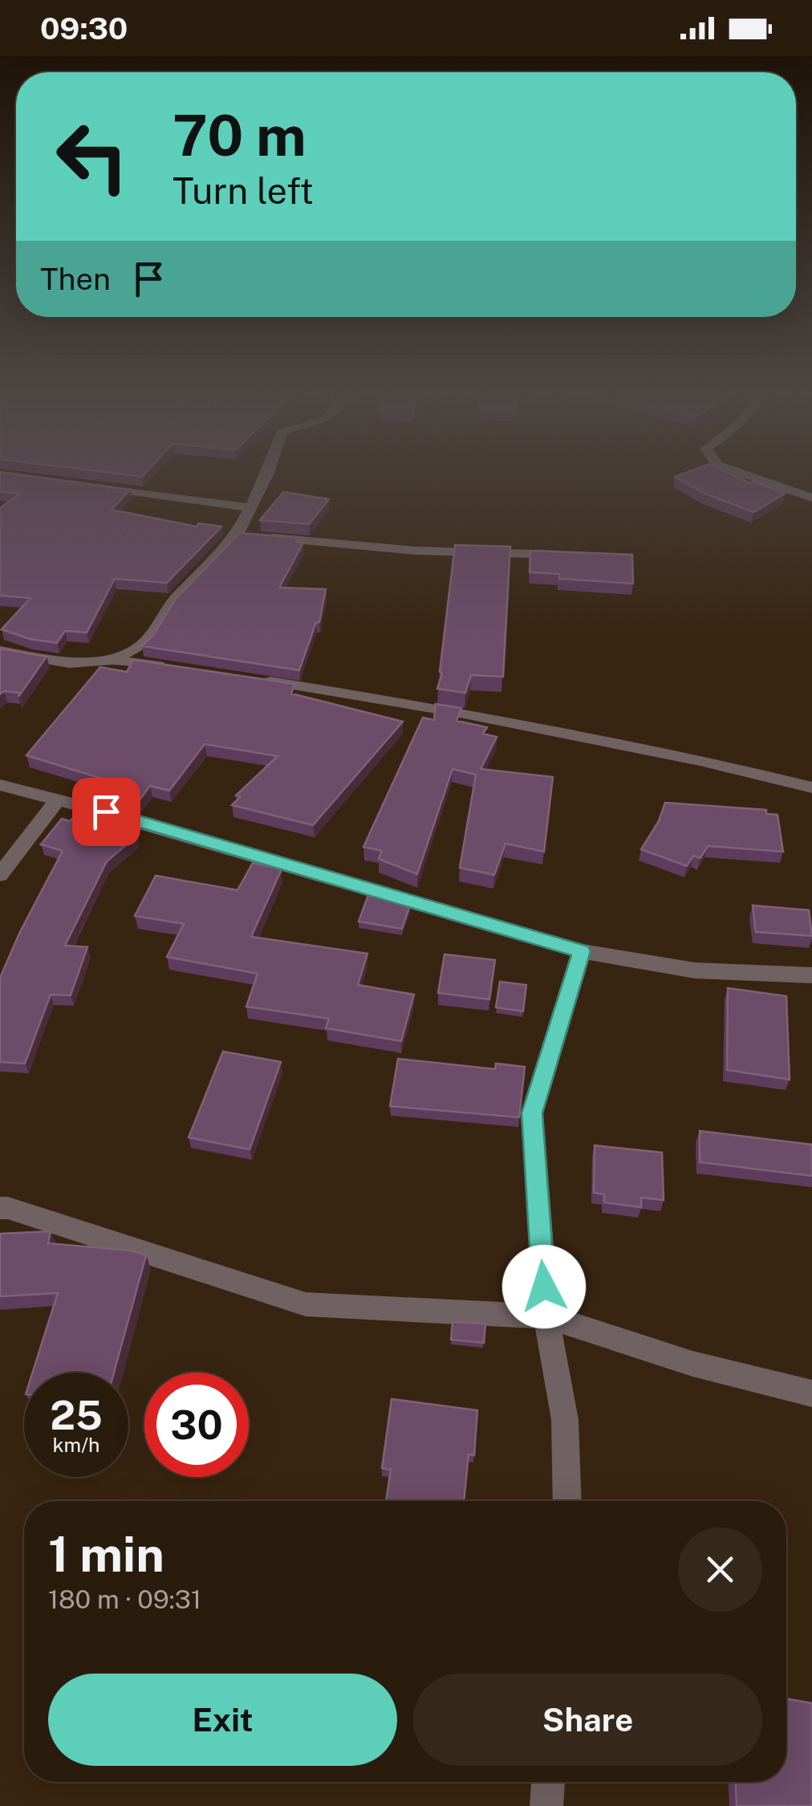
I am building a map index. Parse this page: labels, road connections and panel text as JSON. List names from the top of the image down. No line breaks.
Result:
{"page":{"status":"09:30","turn":["70 m","Turn left"],"then":"Then","speed":"25 km/h","limit":"30","heading":["1 min","180 m · 09:31"],"buttons":["Exit","Share"]}}
